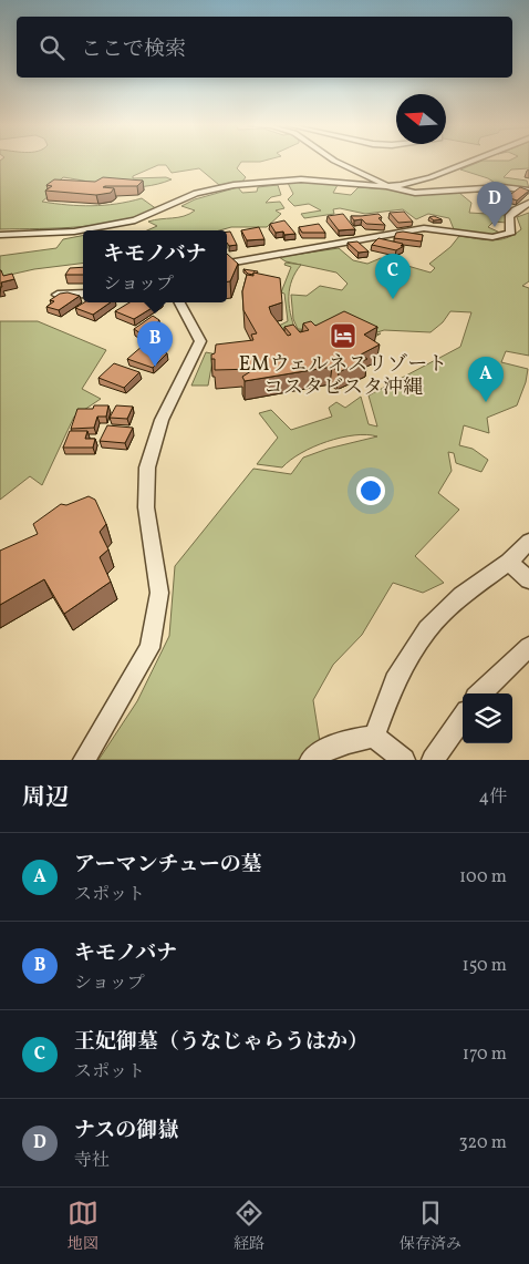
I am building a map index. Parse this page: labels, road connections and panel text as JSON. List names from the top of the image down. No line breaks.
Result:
{"places":{"hotel":["EMウェルネスリゾート コスタビスタ沖縄"]},"north":"left","page":{"search":"ここで検索","pins":["D","C","B","A"],"popup":["キモノバナ","ショップ"],"heading":["周辺","4件"],"list":[{"mark":"A","name":"アーマンチューの墓","note":"スポット","value":"100 m"},{"mark":"B","name":"キモノバナ","note":"ショップ","value":"150 m"},{"mark":"C","name":"王妃御墓（うなじゃらうはか）","note":"スポット","value":"170 m"},{"mark":"D","name":"ナスの御嶽","note":"寺社","value":"320 m"}],"nav":["地図","経路","保存済み"]}}
